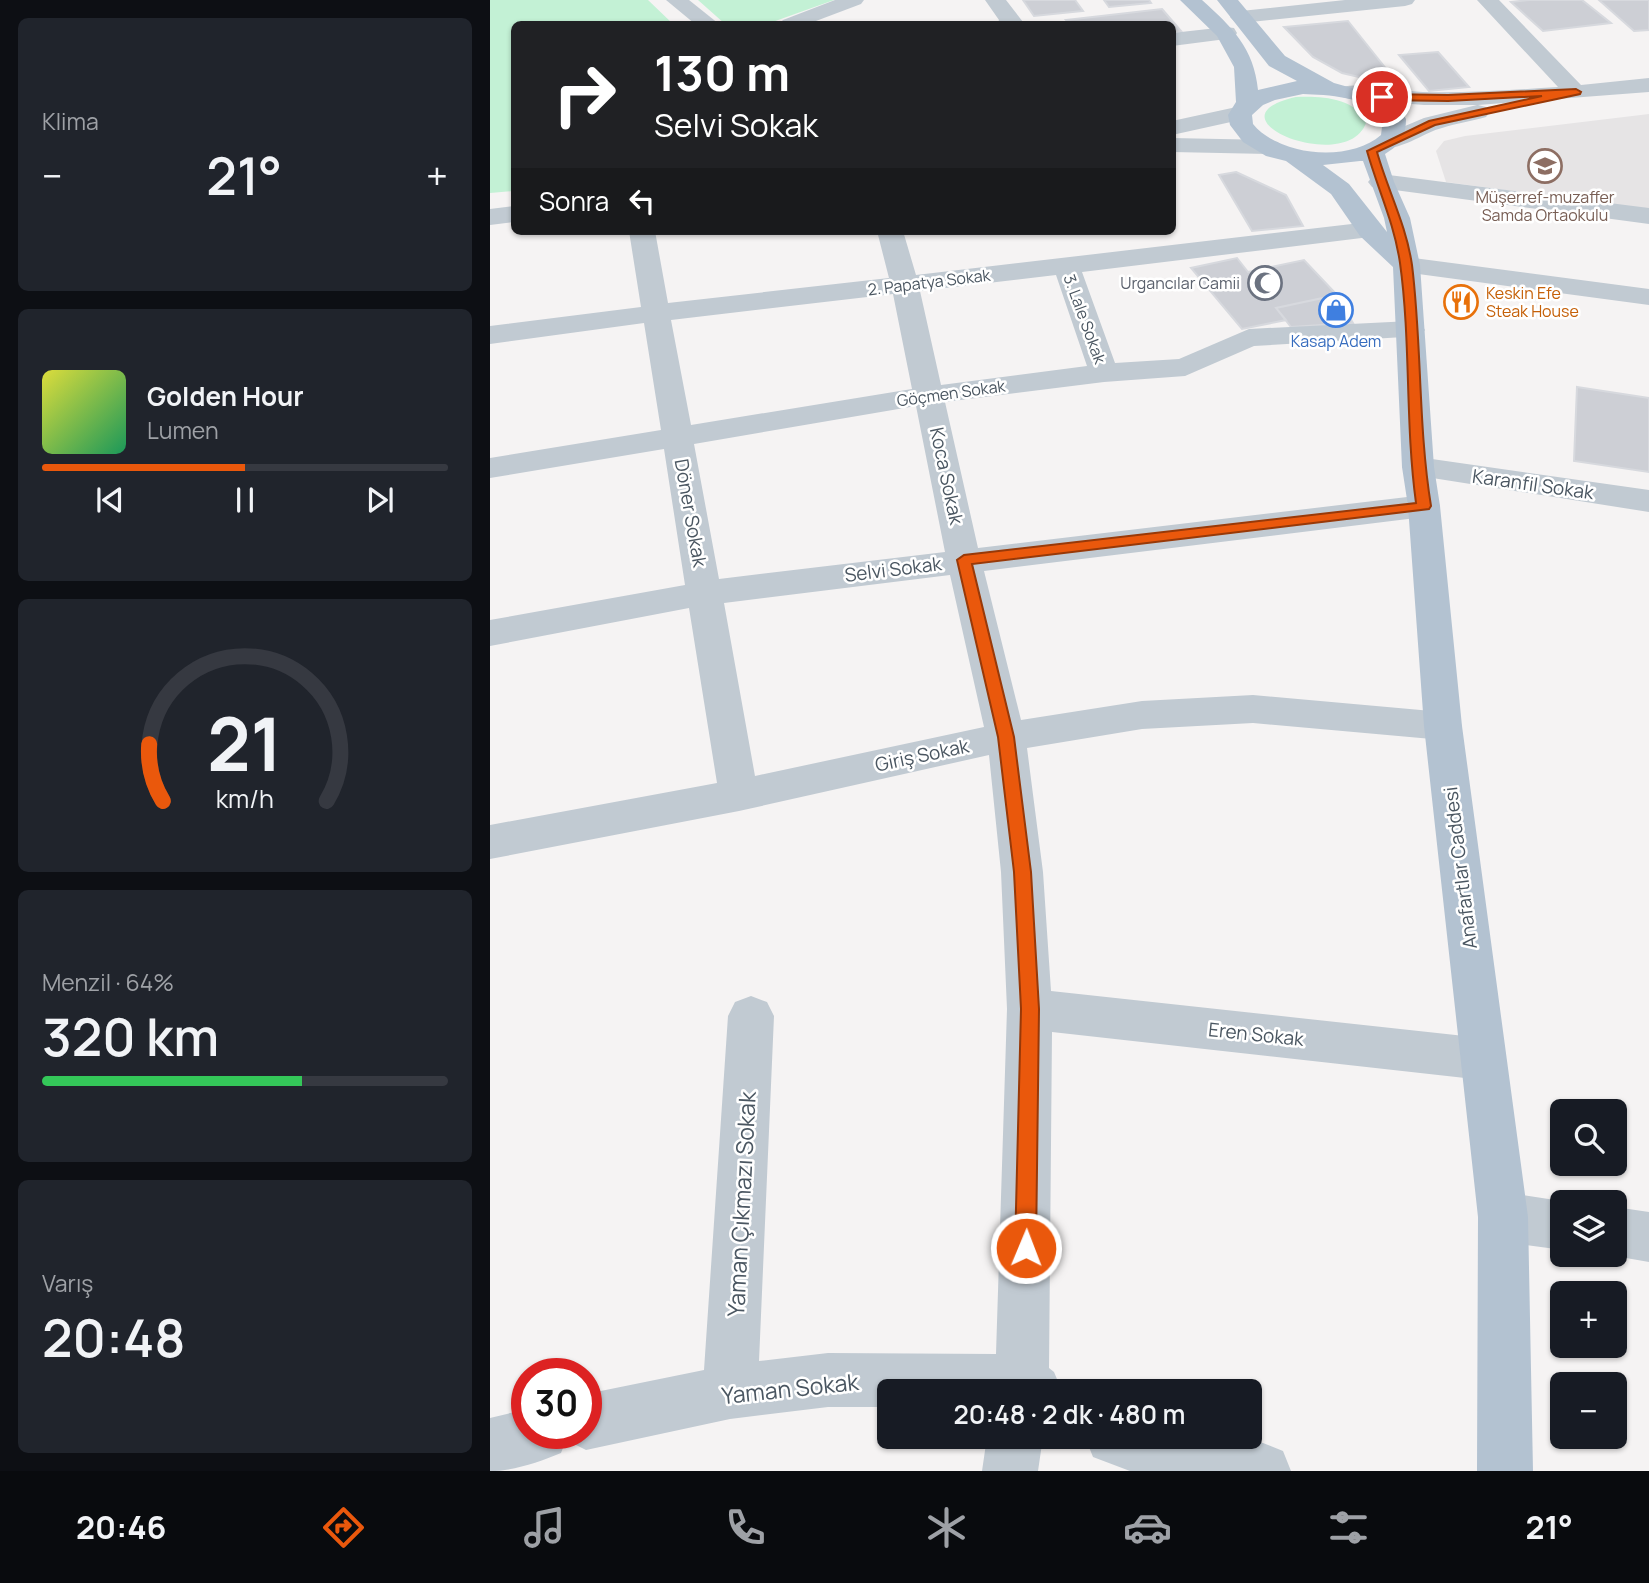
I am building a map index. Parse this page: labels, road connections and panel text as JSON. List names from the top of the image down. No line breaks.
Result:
{"streets":{"main road":["Anafartlar Caddesi"],"street":["2. Papatya Sokak","3. Lale Sokak","Göçmen Sokak","Koca Sokak","Karanfil Sokak","Döner Sokak","Selvi Sokak","Giriş Sokak","Eren Sokak","Yaman Çıkmazı Sokak","Yaman Sokak"]},"crossings":[["2. Papatya Sokak","3. Lale Sokak"],["2. Papatya Sokak","Koca Sokak"],["2. Papatya Sokak","Döner Sokak"],["3. Lale Sokak","Göçmen Sokak"],["Göçmen Sokak","Koca Sokak"],["Göçmen Sokak","Döner Sokak"],["Göçmen Sokak","Anafartlar Caddesi"],["Koca Sokak","Selvi Sokak"],["Koca Sokak","Giriş Sokak"],["Koca Sokak","Eren Sokak"],["Karanfil Sokak","Selvi Sokak"],["Karanfil Sokak","Anafartlar Caddesi"],["Döner Sokak","Selvi Sokak"],["Döner Sokak","Giriş Sokak"],["Selvi Sokak","Anafartlar Caddesi"],["Giriş Sokak","Anafartlar Caddesi"],["Anafartlar Caddesi","Eren Sokak"],["Yaman Çıkmazı Sokak","Yaman Sokak"]],"places":{"school or university":["Müşerref-muzaffer Samda Ortaokulu"],"mosque":["Urgancılar Camii"],"restaurant":["Keskin Efe Steak House"],"shop":["Kasap Adem"]},"page":{"tile":["Klima",["Menzil · 64%","320 km"],["Varış","20:48"]],"turn":["130 m","Selvi Sokak"],"heat":["−","21°","+"],"then":"Sonra","song":["Golden Hour","Lumen"],"map_buttons":["+","−"],"limit":"30","trip":"20:48 · 2 dk · 480 m","tabs":["20:46","21°"],"gauge":["21","km/h"]}}
